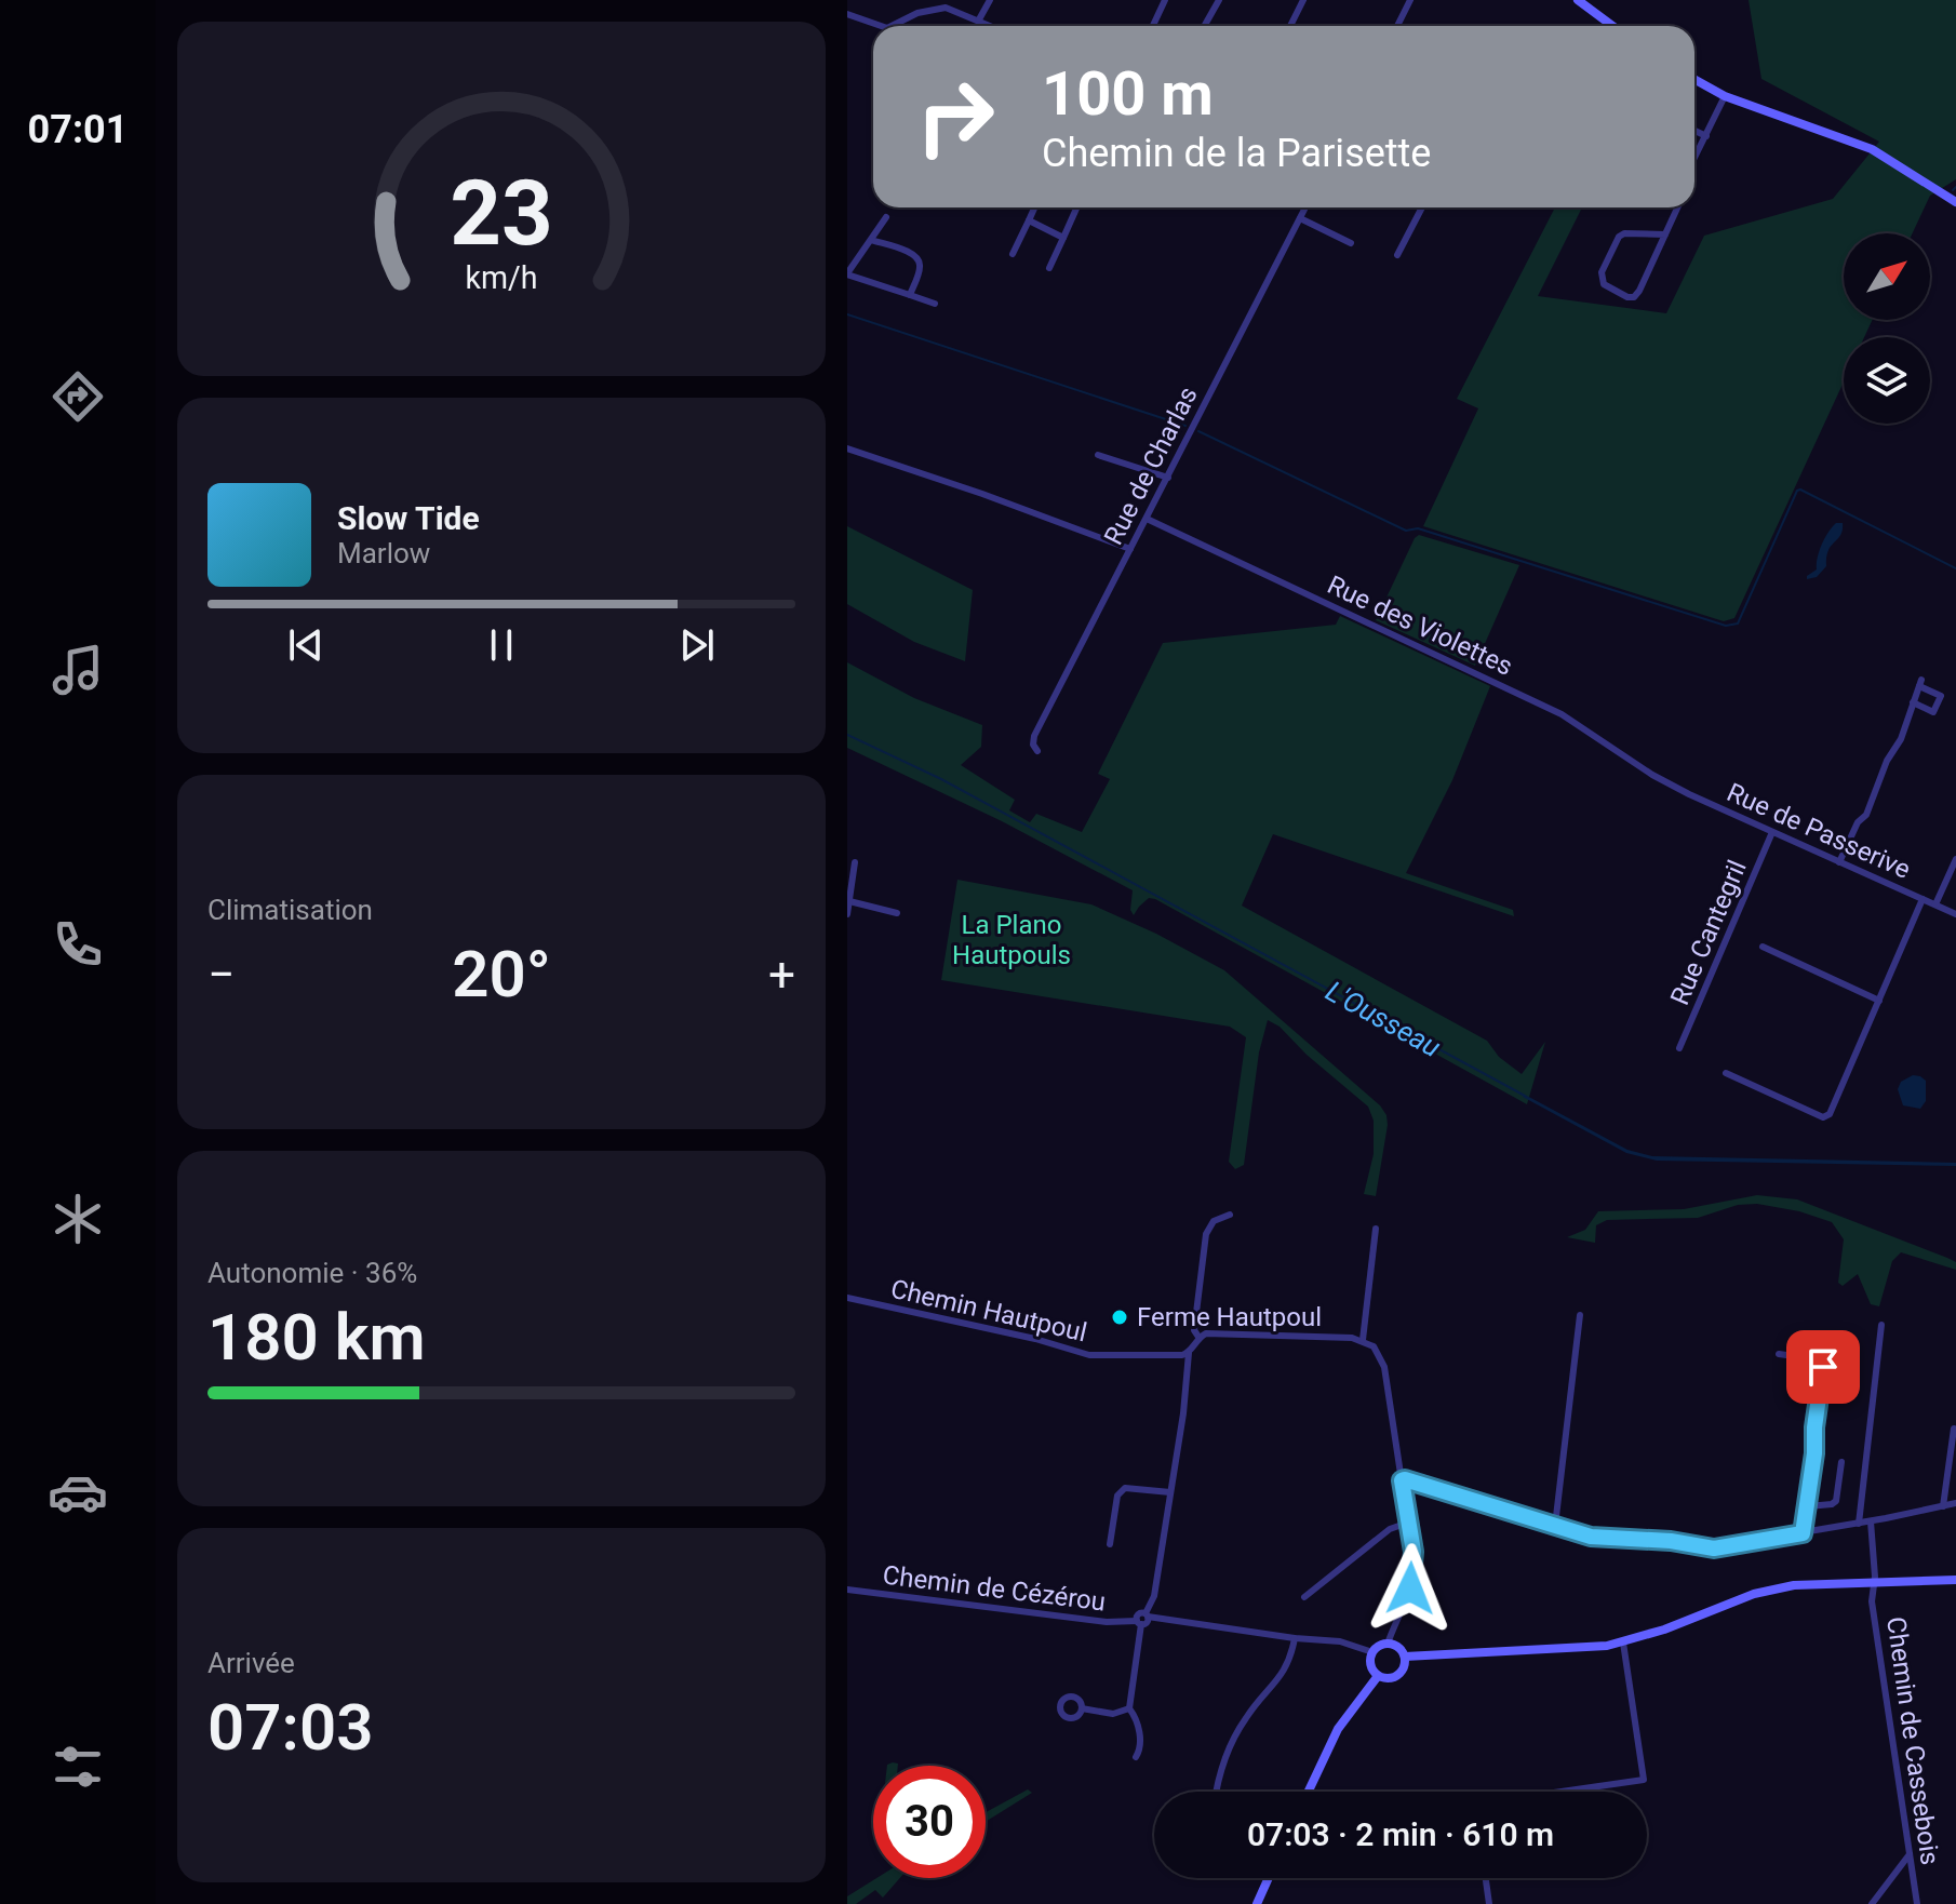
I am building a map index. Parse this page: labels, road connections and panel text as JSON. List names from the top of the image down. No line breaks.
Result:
{"streets":{"street":["Rue de Charlas","Rue des Violettes","Rue de Passerive","Rue Cantegril","Chemin Hautpoul","Chemin de Cézérou","Chemin de Cassebois"]},"crossings":[["Rue de Charlas","Rue des Violettes"],["Rue des Violettes","Rue de Passerive"],["Rue de Passerive","Rue Cantegril"]],"water":["L'Ousseau"],"parks":["La Plano Hautpouls"],"places":["Ferme Hautpoul"],"north":"top right","page":{"tabs":"07:01","turn":["100 m","Chemin de la Parisette"],"song":["Slow Tide","Marlow"],"tile":["Climatisation",["Autonomie · 36%","180 km"],["Arrivée","07:03"]],"heat":["−","20°","+"],"limit":"30","trip":"07:03 · 2 min · 610 m","gauge":["23","km/h"]}}
